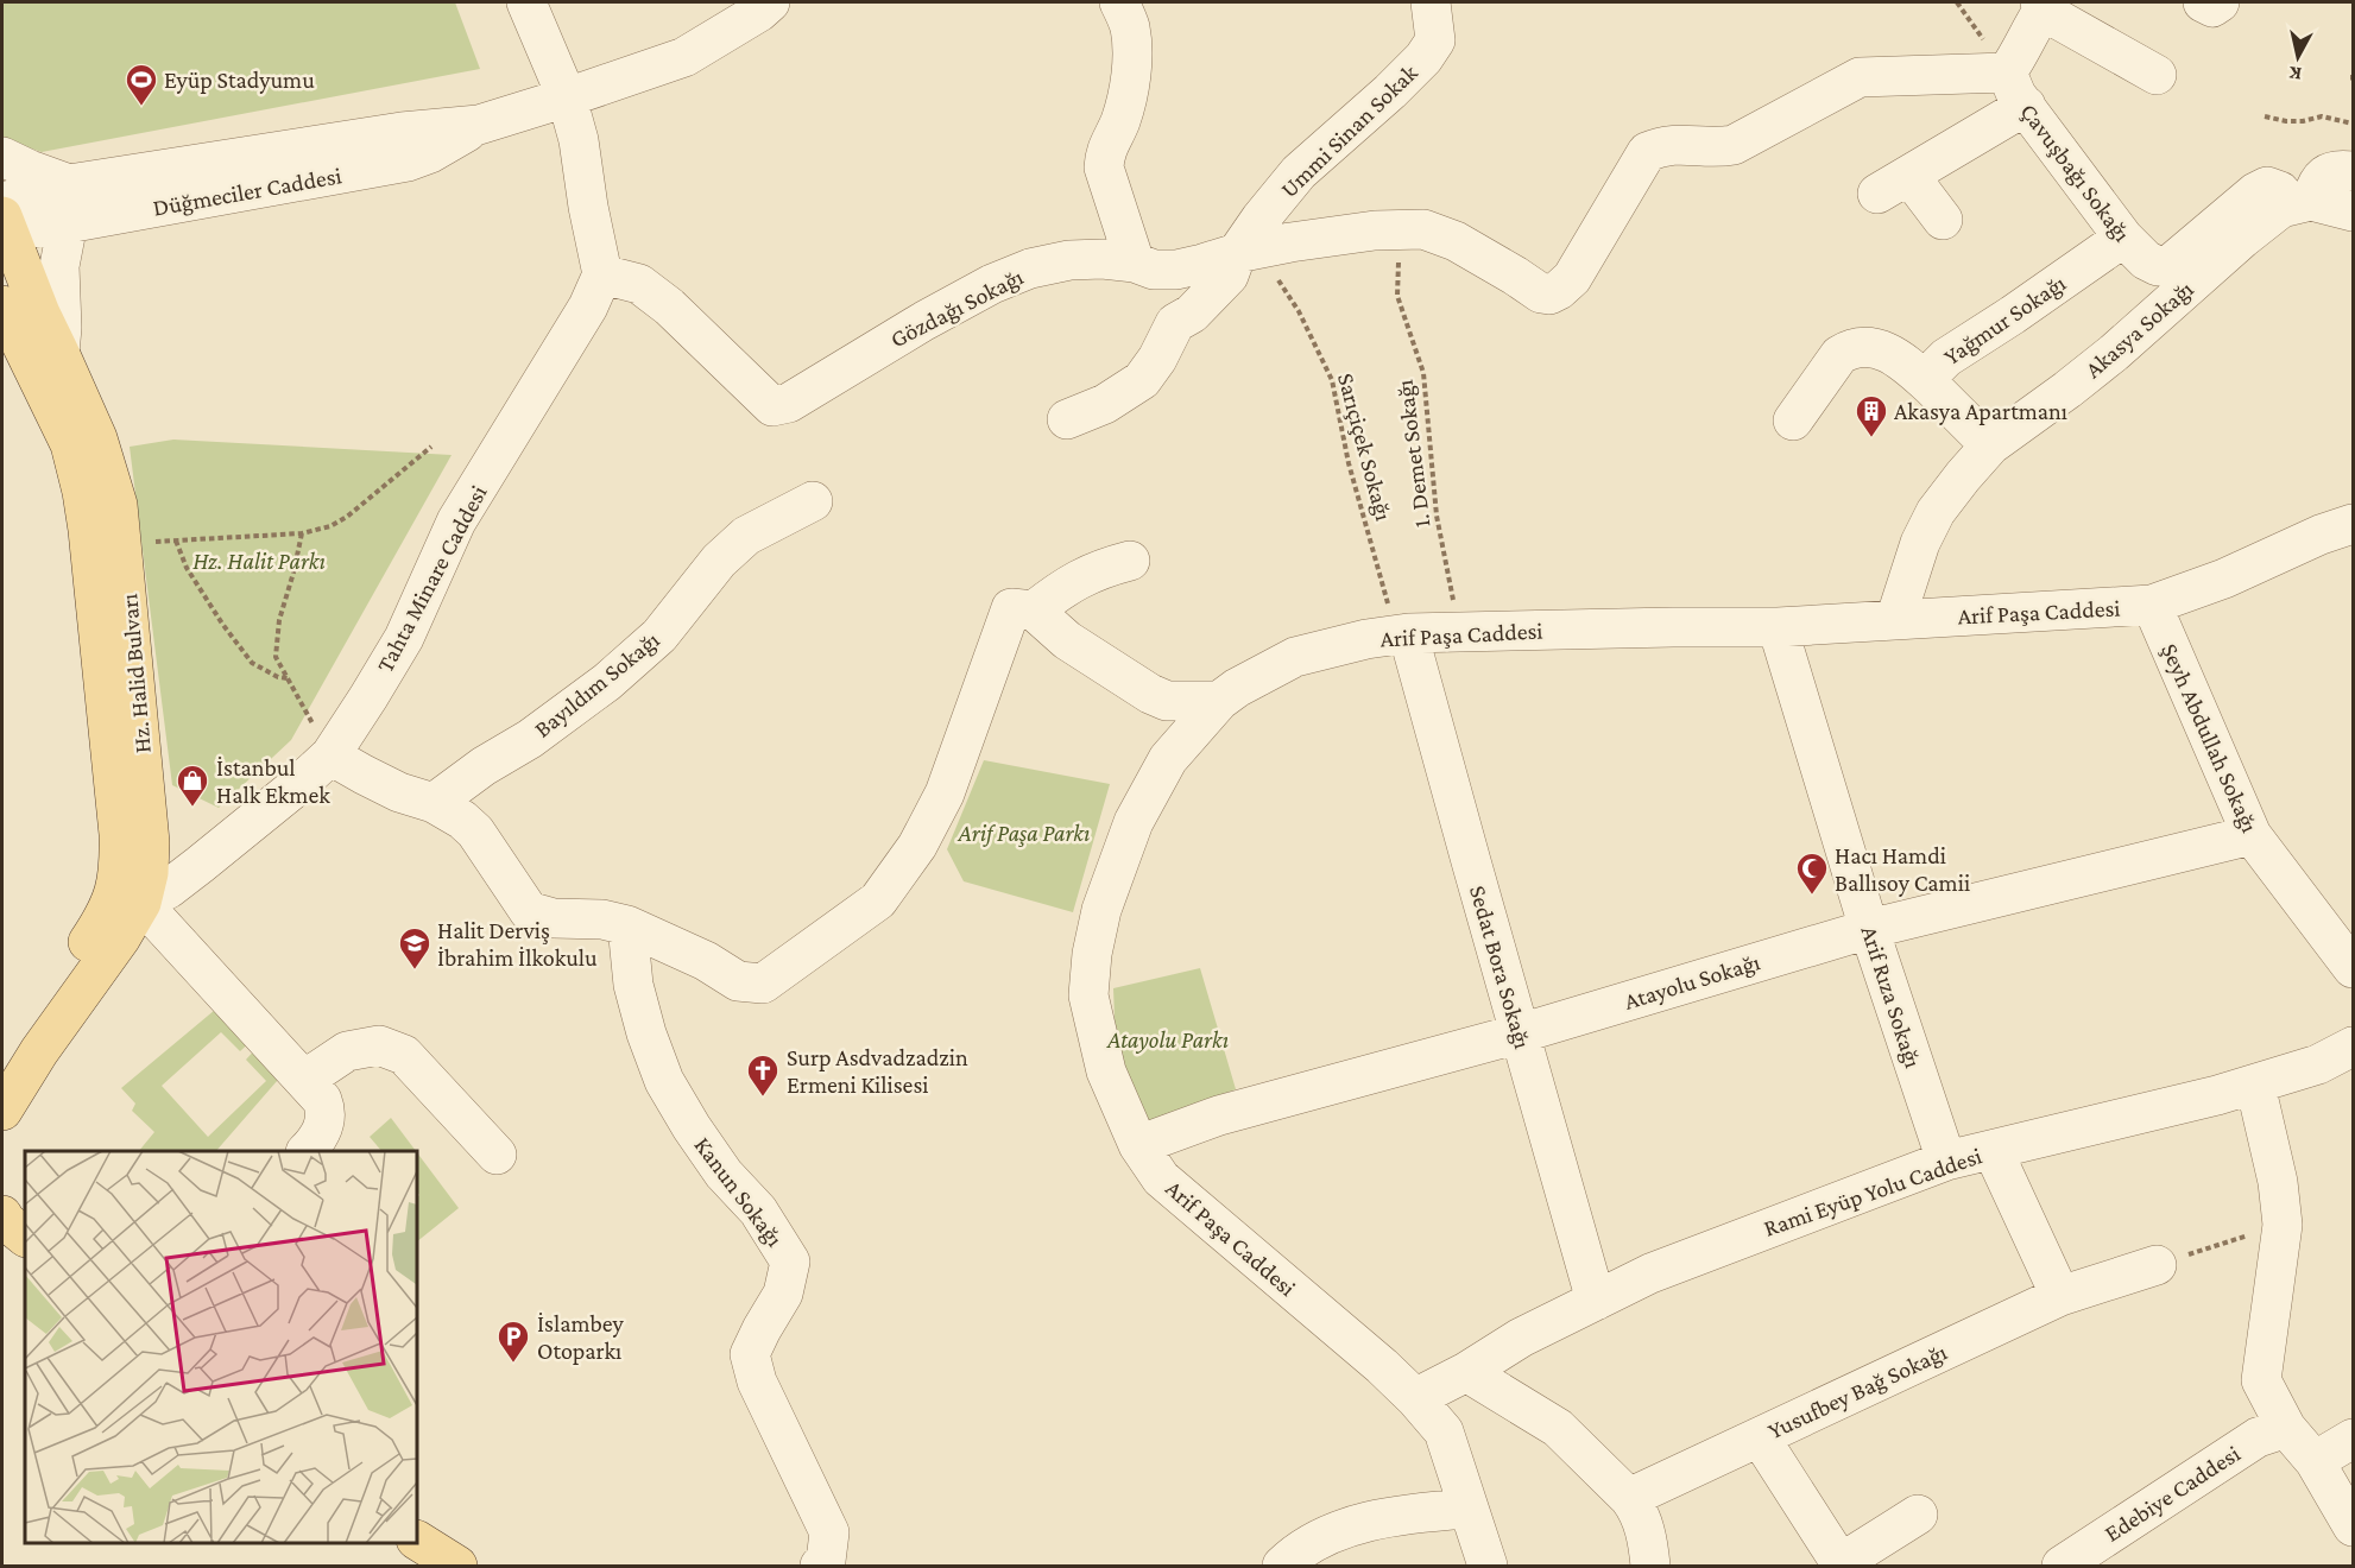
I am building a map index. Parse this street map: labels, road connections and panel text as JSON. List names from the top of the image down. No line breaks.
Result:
{"streets":{"main road":["Hz. Halid Bulvarı"],"street":["Ummi Sinan Sokak","Çavuşbağı Sokağı","Düğmeciler Caddesi","Gözdağı Sokağı","Yağmur Sokağı","Akasya Sokağı","Tahta Minare Caddesi","Arif Paşa Caddesi","Bayıldım Sokağı","Şeyh Abdullah Sokağı","Sedat Bora Sokağı","Atayolu Sokağı","Arif Rıza Sokağı","Kanun Sokağı","Rami Eyüp Yolu Caddesi","Yusufbey Bağ Sokağı","Edebiye Caddesi"],"path":["Sarıçiçek Sokağı","1. Demet Sokağı"]},"crossings":[["Ummi Sinan Sokak","Gözdağı Sokağı"],["Çavuşbağı Sokağı","Gözdağı Sokağı"],["Çavuşbağı Sokağı","Yağmur Sokağı"],["Çavuşbağı Sokağı","Akasya Sokağı"],["Düğmeciler Caddesi","Hz. Halid Bulvarı"],["Gözdağı Sokağı","1. Demet Sokağı"],["Gözdağı Sokağı","Tahta Minare Caddesi"],["Yağmur Sokağı","Akasya Sokağı"],["Akasya Sokağı","Arif Paşa Caddesi"],["Sarıçiçek Sokağı","Arif Paşa Caddesi"],["Sarıçiçek Sokağı","Sedat Bora Sokağı"],["1. Demet Sokağı","Arif Paşa Caddesi"],["Tahta Minare Caddesi","Hz. Halid Bulvarı"],["Arif Paşa Caddesi","Şeyh Abdullah Sokağı"],["Arif Paşa Caddesi","Sedat Bora Sokağı"],["Arif Paşa Caddesi","Atayolu Sokağı"],["Arif Paşa Caddesi","Arif Rıza Sokağı"],["Arif Paşa Caddesi","Rami Eyüp Yolu Caddesi"],["Şeyh Abdullah Sokağı","Atayolu Sokağı"],["Sedat Bora Sokağı","Atayolu Sokağı"],["Sedat Bora Sokağı","Rami Eyüp Yolu Caddesi"],["Atayolu Sokağı","Arif Rıza Sokağı"],["Arif Rıza Sokağı","Rami Eyüp Yolu Caddesi"]],"parks":["Hz. Halit Parkı","Arif Paşa Parkı","Atayolu Parkı"],"places":{"sports":["Eyüp Stadyumu"],"building":["Akasya Apartmanı"],"shop":["İstanbul Halk Ekmek"],"mosque":["Hacı Hamdi Ballısoy Camii"],"school or university":["Halit Derviş İbrahim İlkokulu"],"church":["Surp Asdvadzadzin Ermeni Kilisesi"],"parking":["İslambey Otoparkı"]},"north":"bottom"}
